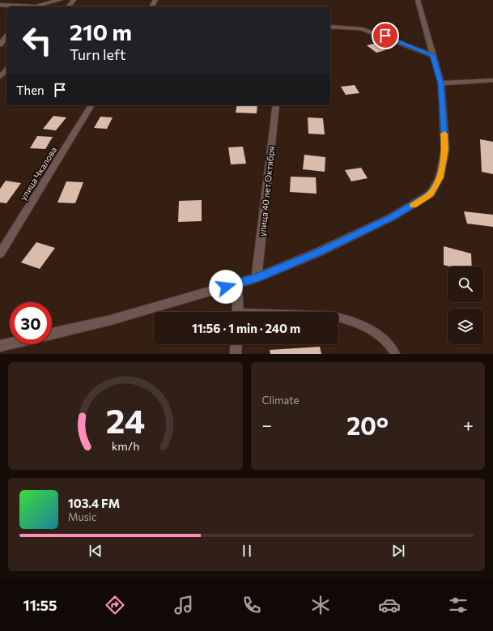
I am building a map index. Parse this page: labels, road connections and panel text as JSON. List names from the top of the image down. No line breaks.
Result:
{"streets":{"street":["улица Чкалова","улица 40 лет Октября"]},"page":{"turn":["210 m","Turn left"],"then":"Then","limit":"30","trip":"11:56 · 1 min · 240 m","tile":"Climate","heat":["−","20°","+"],"song":["103.4 FM","Music"],"tabs":"11:55","gauge":["24","km/h"]}}
